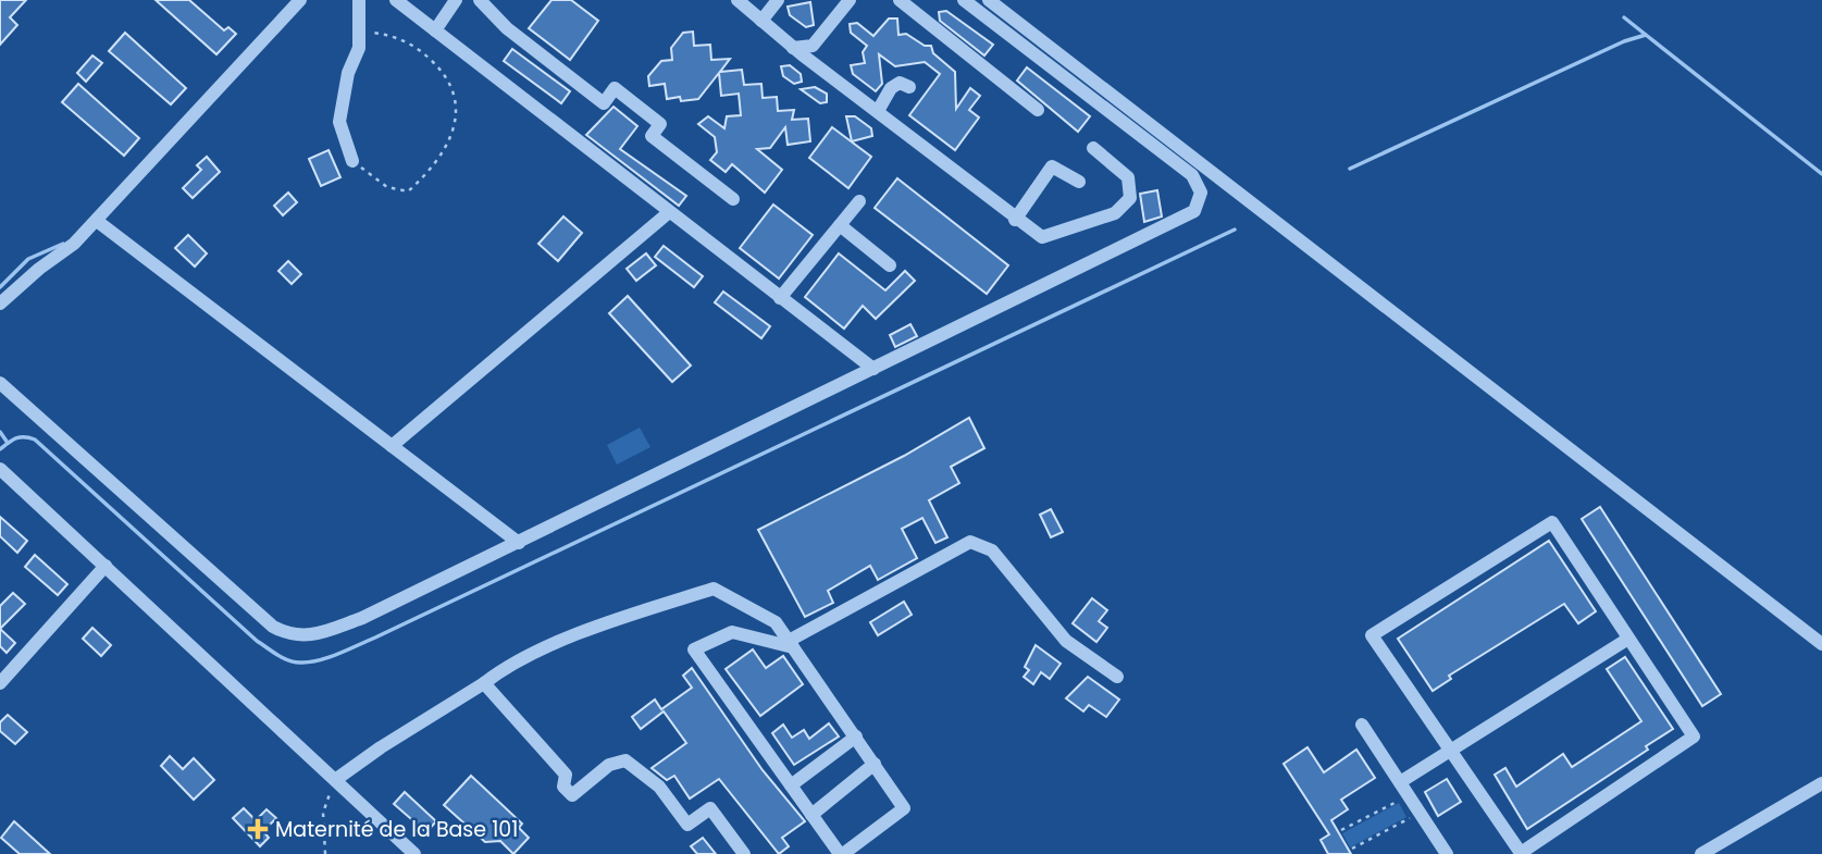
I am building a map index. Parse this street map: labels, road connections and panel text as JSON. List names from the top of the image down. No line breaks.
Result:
{"places":{"health":["Maternité de la Base 101"]}}
